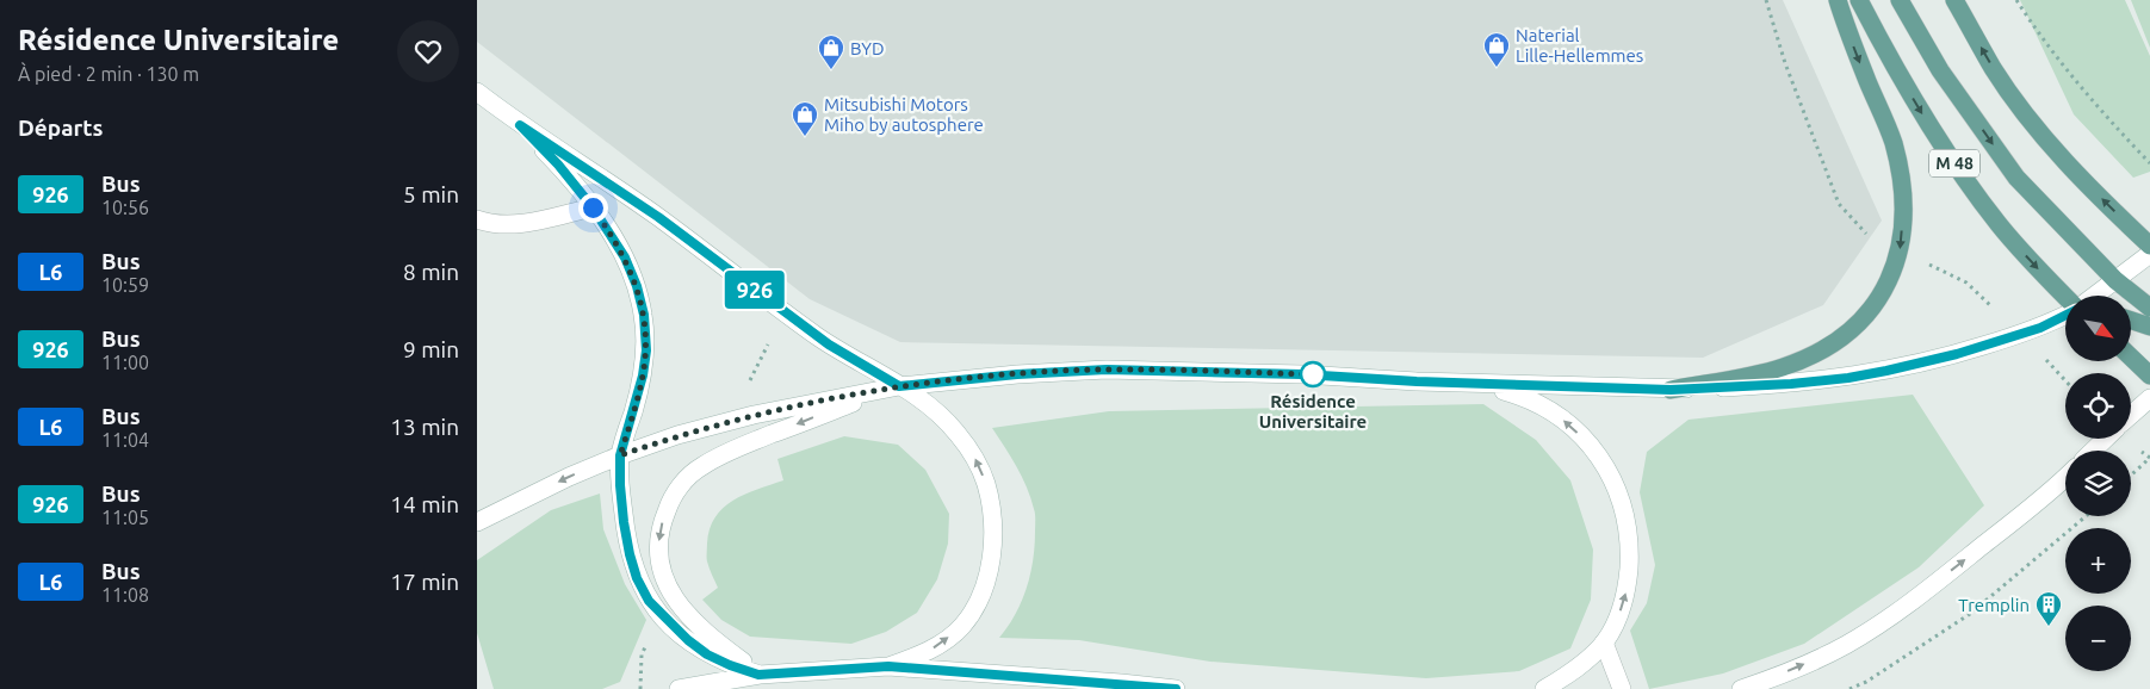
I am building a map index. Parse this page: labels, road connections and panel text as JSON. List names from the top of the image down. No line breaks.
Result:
{"streets":{"main road":["M 48"]},"places":{"shop":["Naterial Lille-Hellemmes","BYD","Mitsubishi Motors Miho by autosphere"],"other":["Résidence Universitaire"],"building":["Tremplin"]},"lines":["bus line 926"],"north":"bottom right","page":{"heading":[["Résidence Universitaire","À pied · 2 min · 130 m"],"Départs"],"on_map":"926","list":[{"mark":"926","name":"Bus","note":"10:56","value":"5 min"},{"mark":"L6","name":"Bus","note":"10:59","value":"8 min"},{"mark":"926","name":"Bus","note":"11:00","value":"9 min"},{"mark":"L6","name":"Bus","note":"11:04","value":"13 min"},{"mark":"926","name":"Bus","note":"11:05","value":"14 min"},{"mark":"L6","name":"Bus","note":"11:08","value":"17 min"}],"map_buttons":["+","−"]}}
